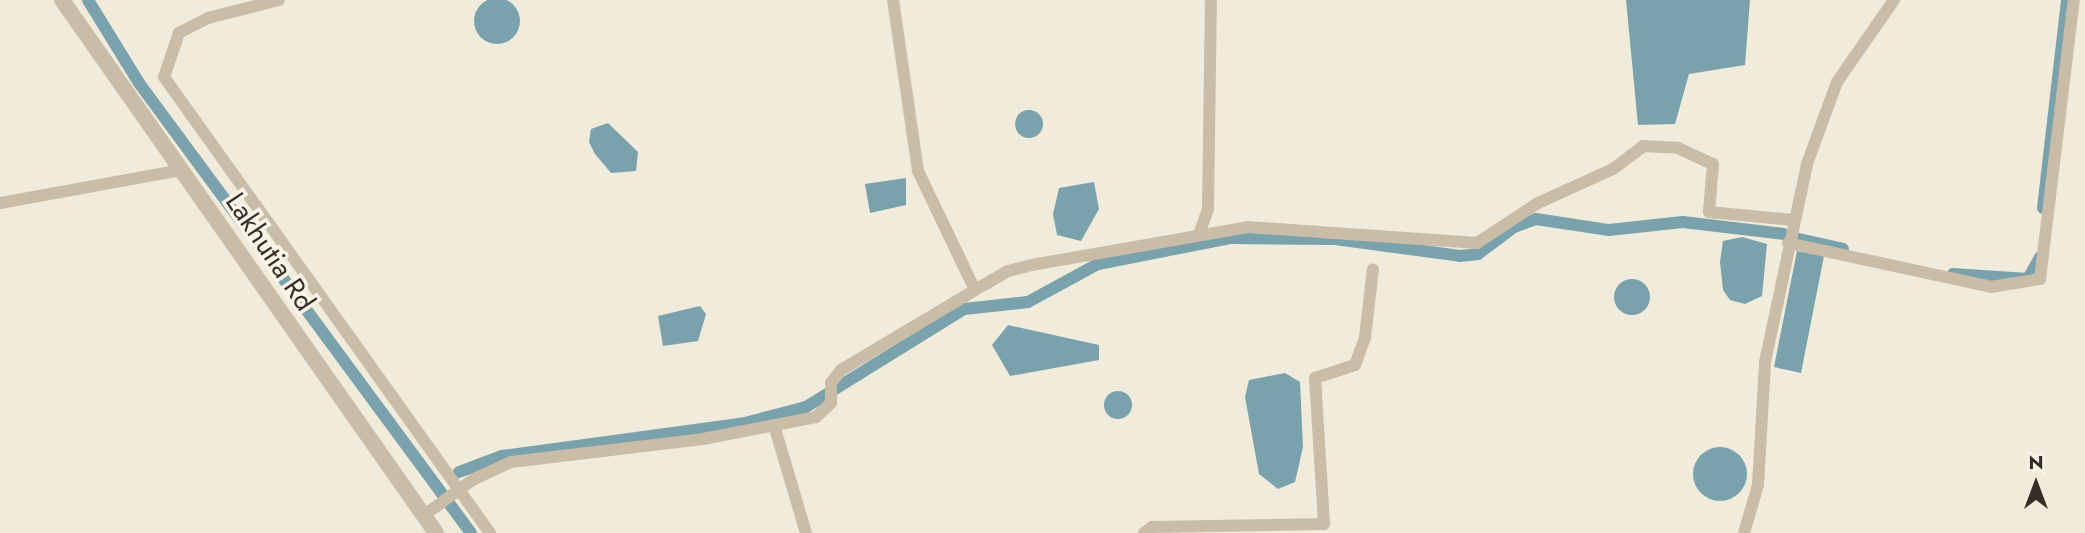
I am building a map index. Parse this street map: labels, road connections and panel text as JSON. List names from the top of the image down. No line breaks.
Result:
{"streets":{"street":["Lakhutia Rd"]},"north":"top"}
